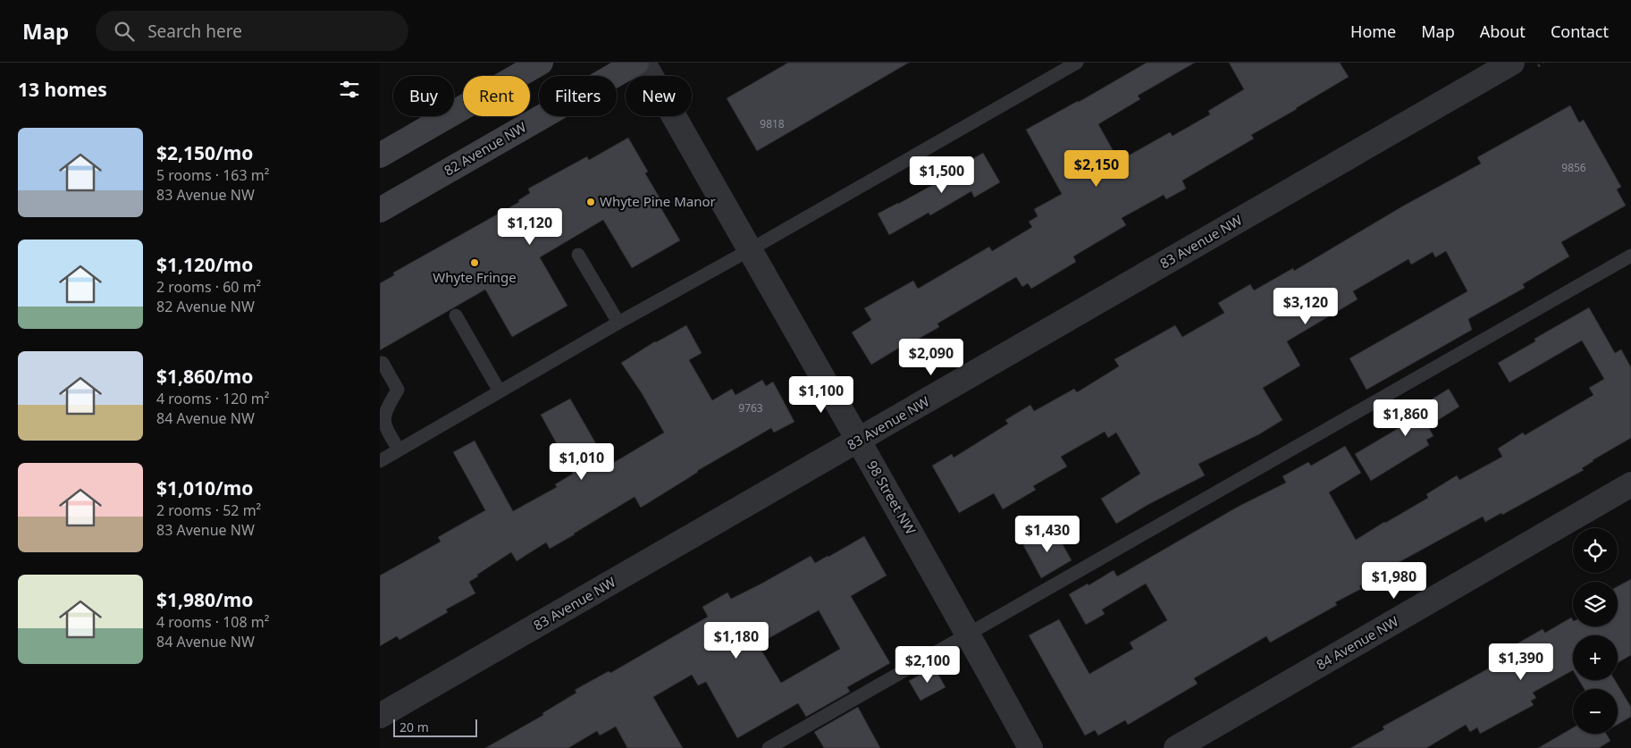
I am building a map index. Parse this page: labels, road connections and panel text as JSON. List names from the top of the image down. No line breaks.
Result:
{"streets":{"main road":["82 Avenue NW"],"street":["83 Avenue NW","98 Street NW","84 Avenue NW"]},"crossings":[["83 Avenue NW","98 Street NW"]],"places":["Whyte Pine Manor","Whyte Fringe"],"house_numbers":["9818","9856","9763"],"scale_bar":"20 m","page":{"header":"Map","search":"Search here","nav":["Home","Map","About","Contact"],"heading":"13 homes","chip":["Buy","Rent","Filters","New"],"list":[{"name":"$2,150/mo","note":"5 rooms · 163 m² · 83 Avenue NW"},{"name":"$1,120/mo","note":"2 rooms · 60 m² · 82 Avenue NW"},{"name":"$1,860/mo","note":"4 rooms · 120 m² · 84 Avenue NW"},{"name":"$1,010/mo","note":"2 rooms · 52 m² · 83 Avenue NW"},{"name":"$1,980/mo","note":"4 rooms · 108 m² · 84 Avenue NW"}],"price":["$2,150","$1,500","$1,120","$3,120","$2,090","$1,100","$1,860","$1,010","$1,430","$1,980","$1,180","$1,390","$2,100"],"map_buttons":["+","−"],"scale":"20 m"}}
